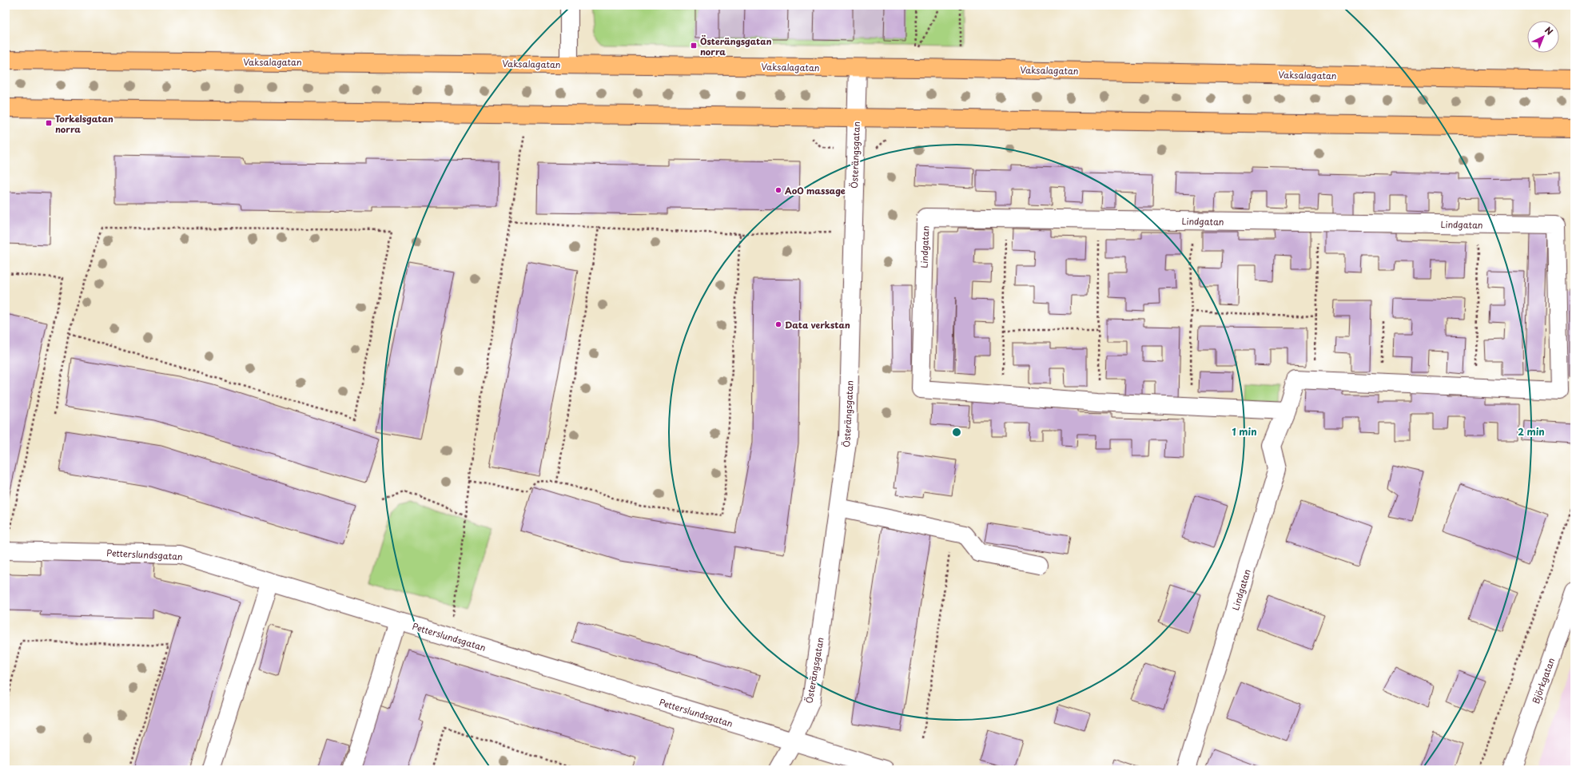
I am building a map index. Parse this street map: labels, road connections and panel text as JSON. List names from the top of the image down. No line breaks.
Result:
{"streets":{"main road":["Vaksalagatan"],"street":["Österängsgatan","Lindgatan","Petterslundsgatan","Björkgatan"]},"crossings":[["Vaksalagatan","Österängsgatan"],["Österängsgatan","Petterslundsgatan"]],"places":{"transit":["Österängsgatan norra","Torkelsgatan norra"],"other":["AoO massage","Data verkstan"]},"north":"top right","rings":["1 min","2 min"]}
